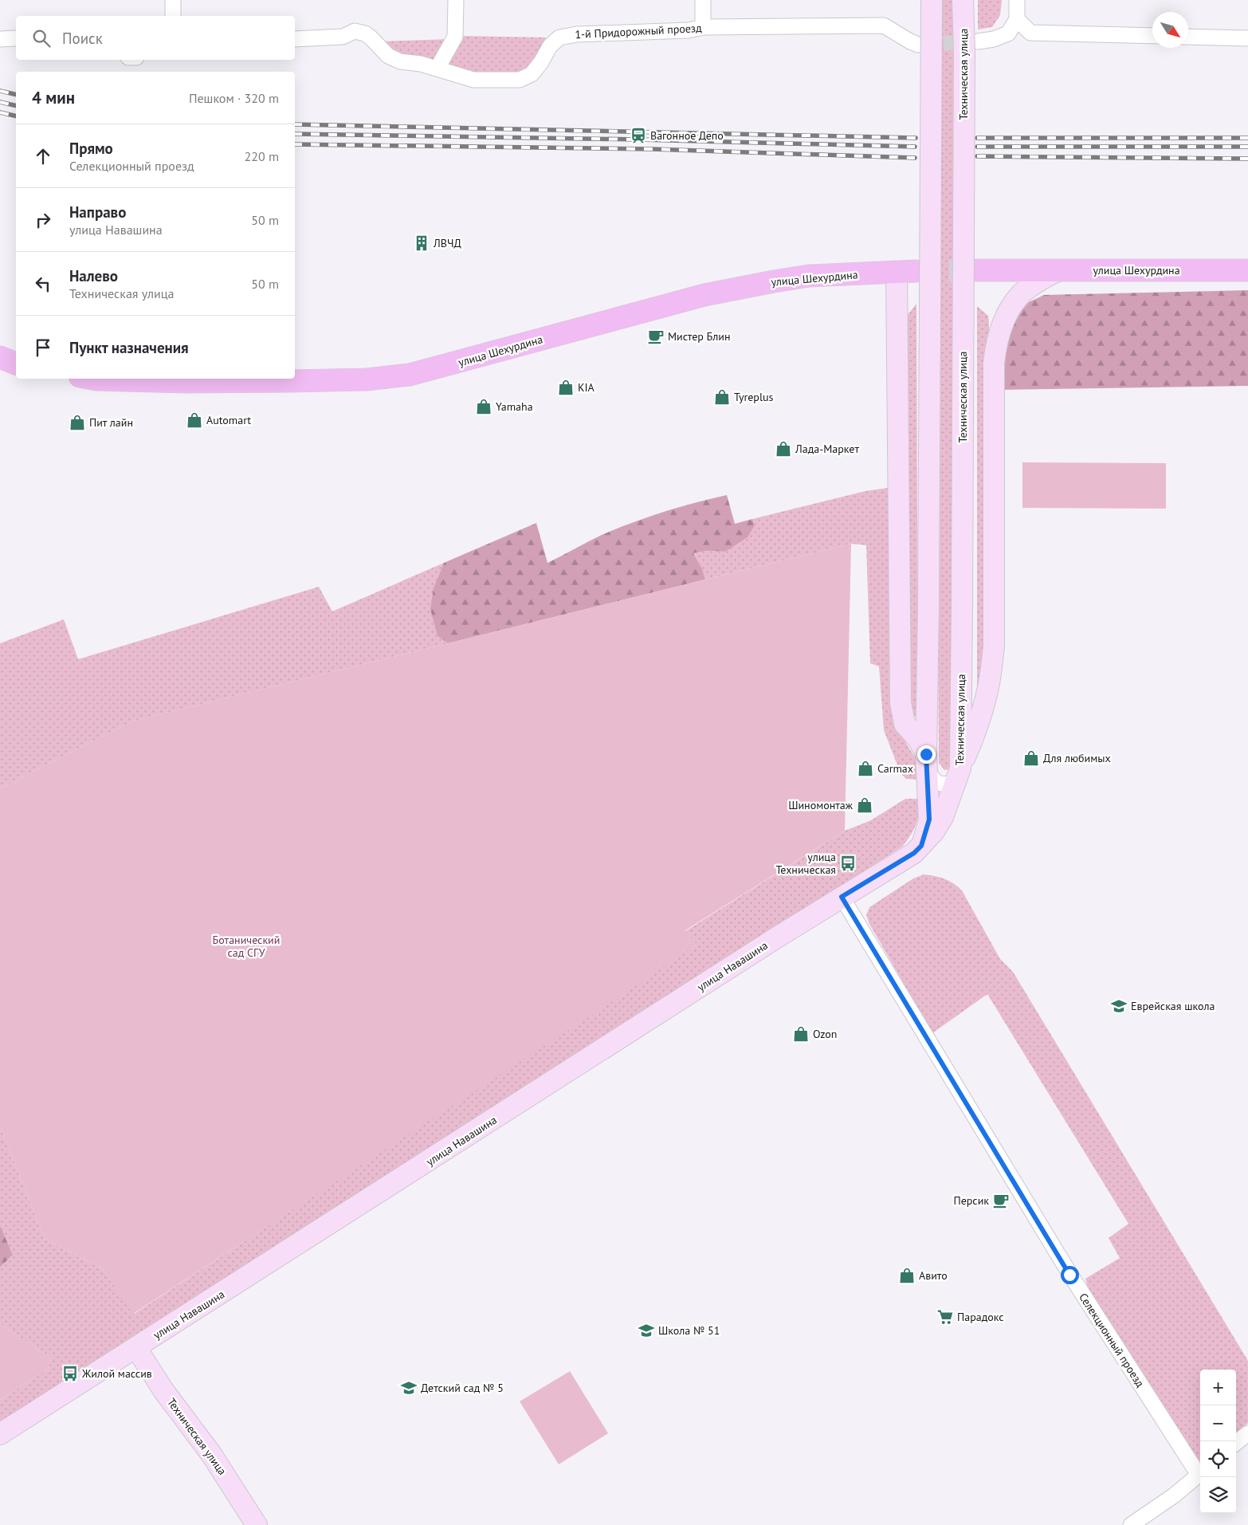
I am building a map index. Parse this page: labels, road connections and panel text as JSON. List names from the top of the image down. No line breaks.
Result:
{"streets":{"main road":["Техническая улица","улица Шехурдина","улица Навашина"],"street":["1-й Придорожный проезд","Селекционный проезд"]},"crossings":[["Техническая улица","улица Навашина"],["улица Навашина","Селекционный проезд"]],"parks":["Ботанический сад СГУ"],"places":{"station":["Вагонное Депо"],"building":["ЛВЧД"],"cafe":["Мистер Блин","Персик"],"shop":["KIA","Tyreplus","Yamaha","Automart","Пит лайн","Лада-Маркет","Для любимых","Carmax","Шиномонтаж","Ozon","Авито"],"bus stop":["улица Техническая","Жилой массив"],"school or university":["Еврейская школа","Школа № 51","Детский сад № 5"],"supermarket":["Парадокс"]},"north":"bottom right","page":{"search":"Поиск","heading":["4 мин","Пешком · 320 m"],"list":[["Прямо","Селекционный проезд","220 m"],["Направо","улица Навашина","50 m"],["Налево","Техническая улица","50 m"],"Пункт назначения"],"map_buttons":["+","−"]}}
